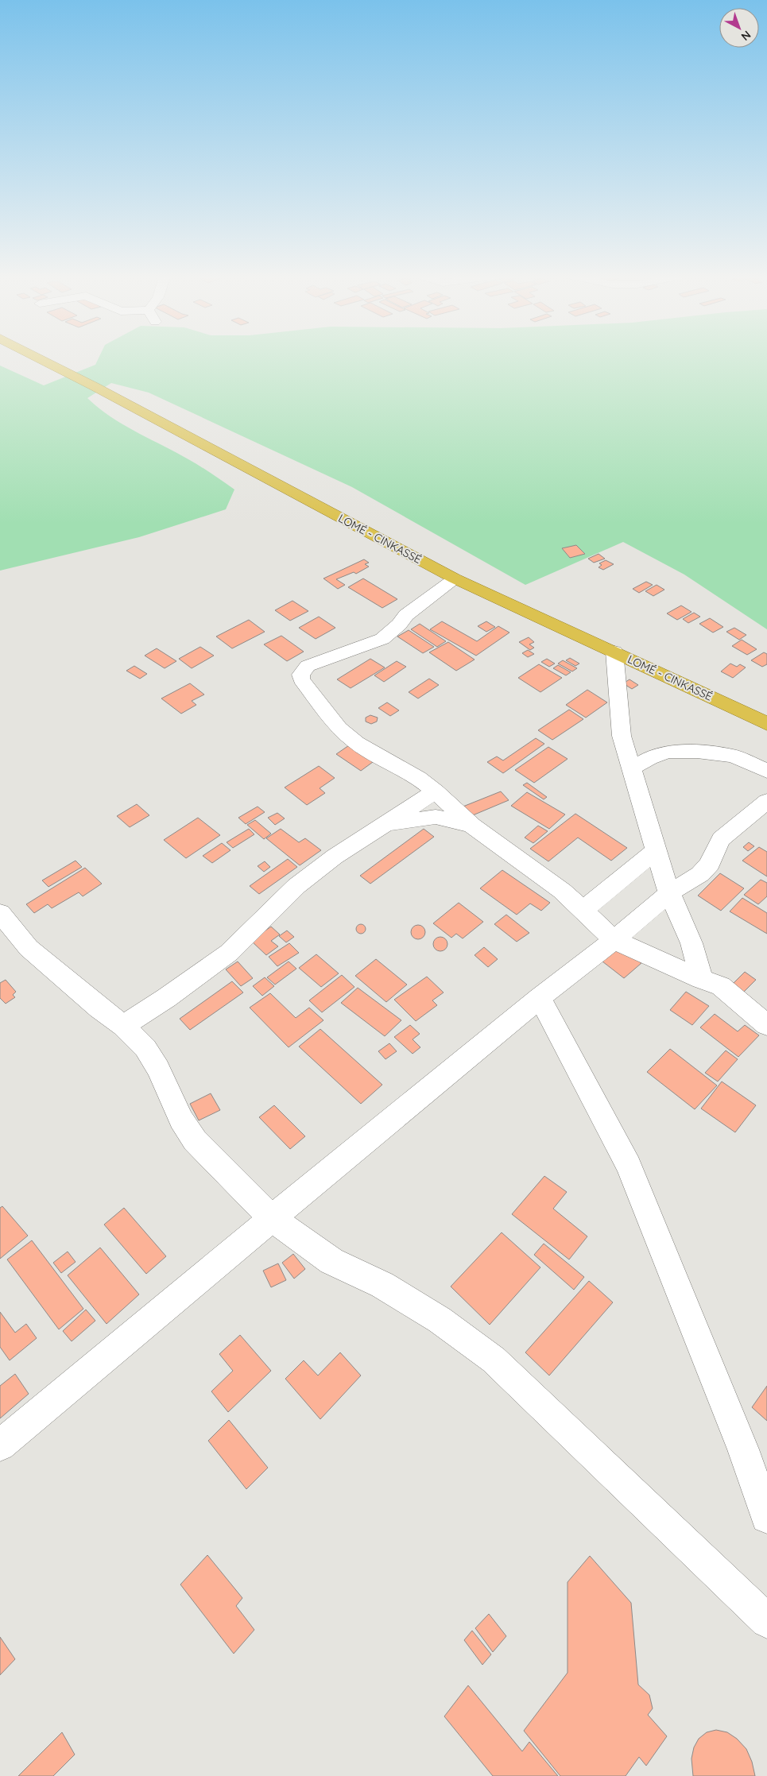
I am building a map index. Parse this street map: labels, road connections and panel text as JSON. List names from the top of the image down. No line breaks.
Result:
{"streets":{"highway":["LOMÉ - CINKASSÉ"]},"north":"bottom right"}
